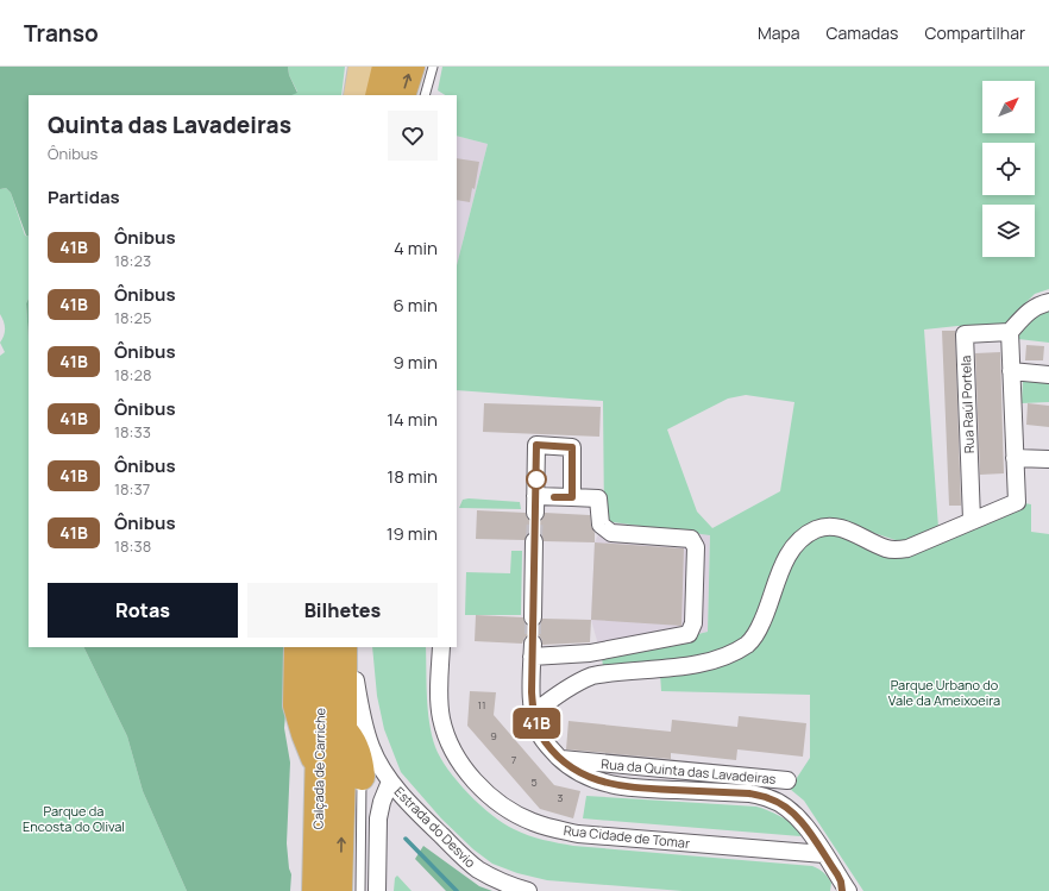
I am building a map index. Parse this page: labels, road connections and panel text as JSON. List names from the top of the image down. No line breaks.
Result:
{"streets":{"highway":["Calçada de Carriche"],"street":["Rua Raúl Portela","Rua da Quinta das Lavadeiras","Estrada do Desvio","Rua Cidade de Tomar"]},"parks":["Parque Urbano do Vale da Ameixoeira","Parque da Encosta do Olival"],"lines":["bus line 41B"],"house_numbers":["11","9","7","5","3"],"north":"top right","page":{"header":"Transo","nav":["Mapa","Camadas","Compartilhar"],"on_map":"41B","heading":[["Quinta das Lavadeiras","Ônibus"],"Partidas"],"list":[{"mark":"41B","name":"Ônibus","note":"18:23","value":"4 min"},{"mark":"41B","name":"Ônibus","note":"18:25","value":"6 min"},{"mark":"41B","name":"Ônibus","note":"18:28","value":"9 min"},{"mark":"41B","name":"Ônibus","note":"18:33","value":"14 min"},{"mark":"41B","name":"Ônibus","note":"18:37","value":"18 min"},{"mark":"41B","name":"Ônibus","note":"18:38","value":"19 min"}],"buttons":["Rotas","Bilhetes"]}}
